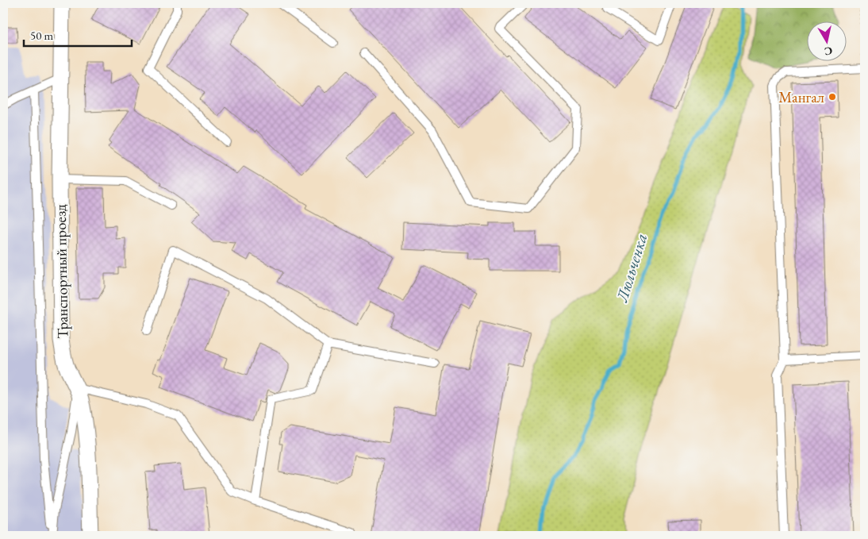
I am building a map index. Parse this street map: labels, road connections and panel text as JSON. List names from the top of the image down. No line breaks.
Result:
{"streets":{"street":["Транспортный проезд"]},"water":["Люльченка"],"places":["Мангал"],"scale_bar":"50 m","north":"bottom"}
